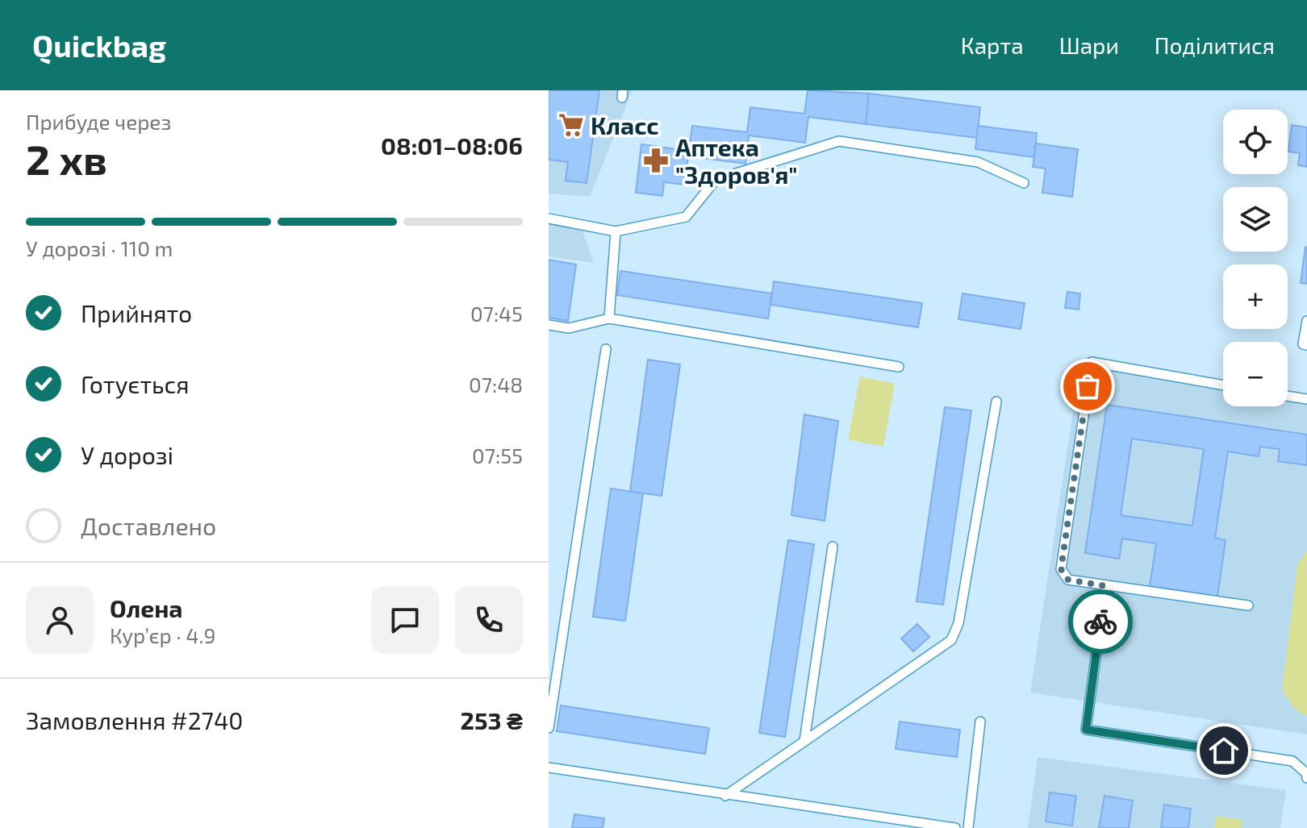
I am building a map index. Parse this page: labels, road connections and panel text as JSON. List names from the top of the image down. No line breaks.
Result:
{"places":{"supermarket":["Класс"],"pharmacy":["Аптека \"Здоров'я\""]},"page":{"header":"Quickbag","nav":["Карта","Шари","Поділитися"],"heading":["2 хв","Прибуде через","08:01–08:06"],"panel":["Олена","Кур’єр · 4.9","Замовлення #2740","253 ₴"],"map_buttons":["+","−"],"bar":"У дорозі · 110 m","list":[["Прийнято","07:45"],["Готується","07:48"],["У дорозі","07:55"],"Доставлено"]}}
